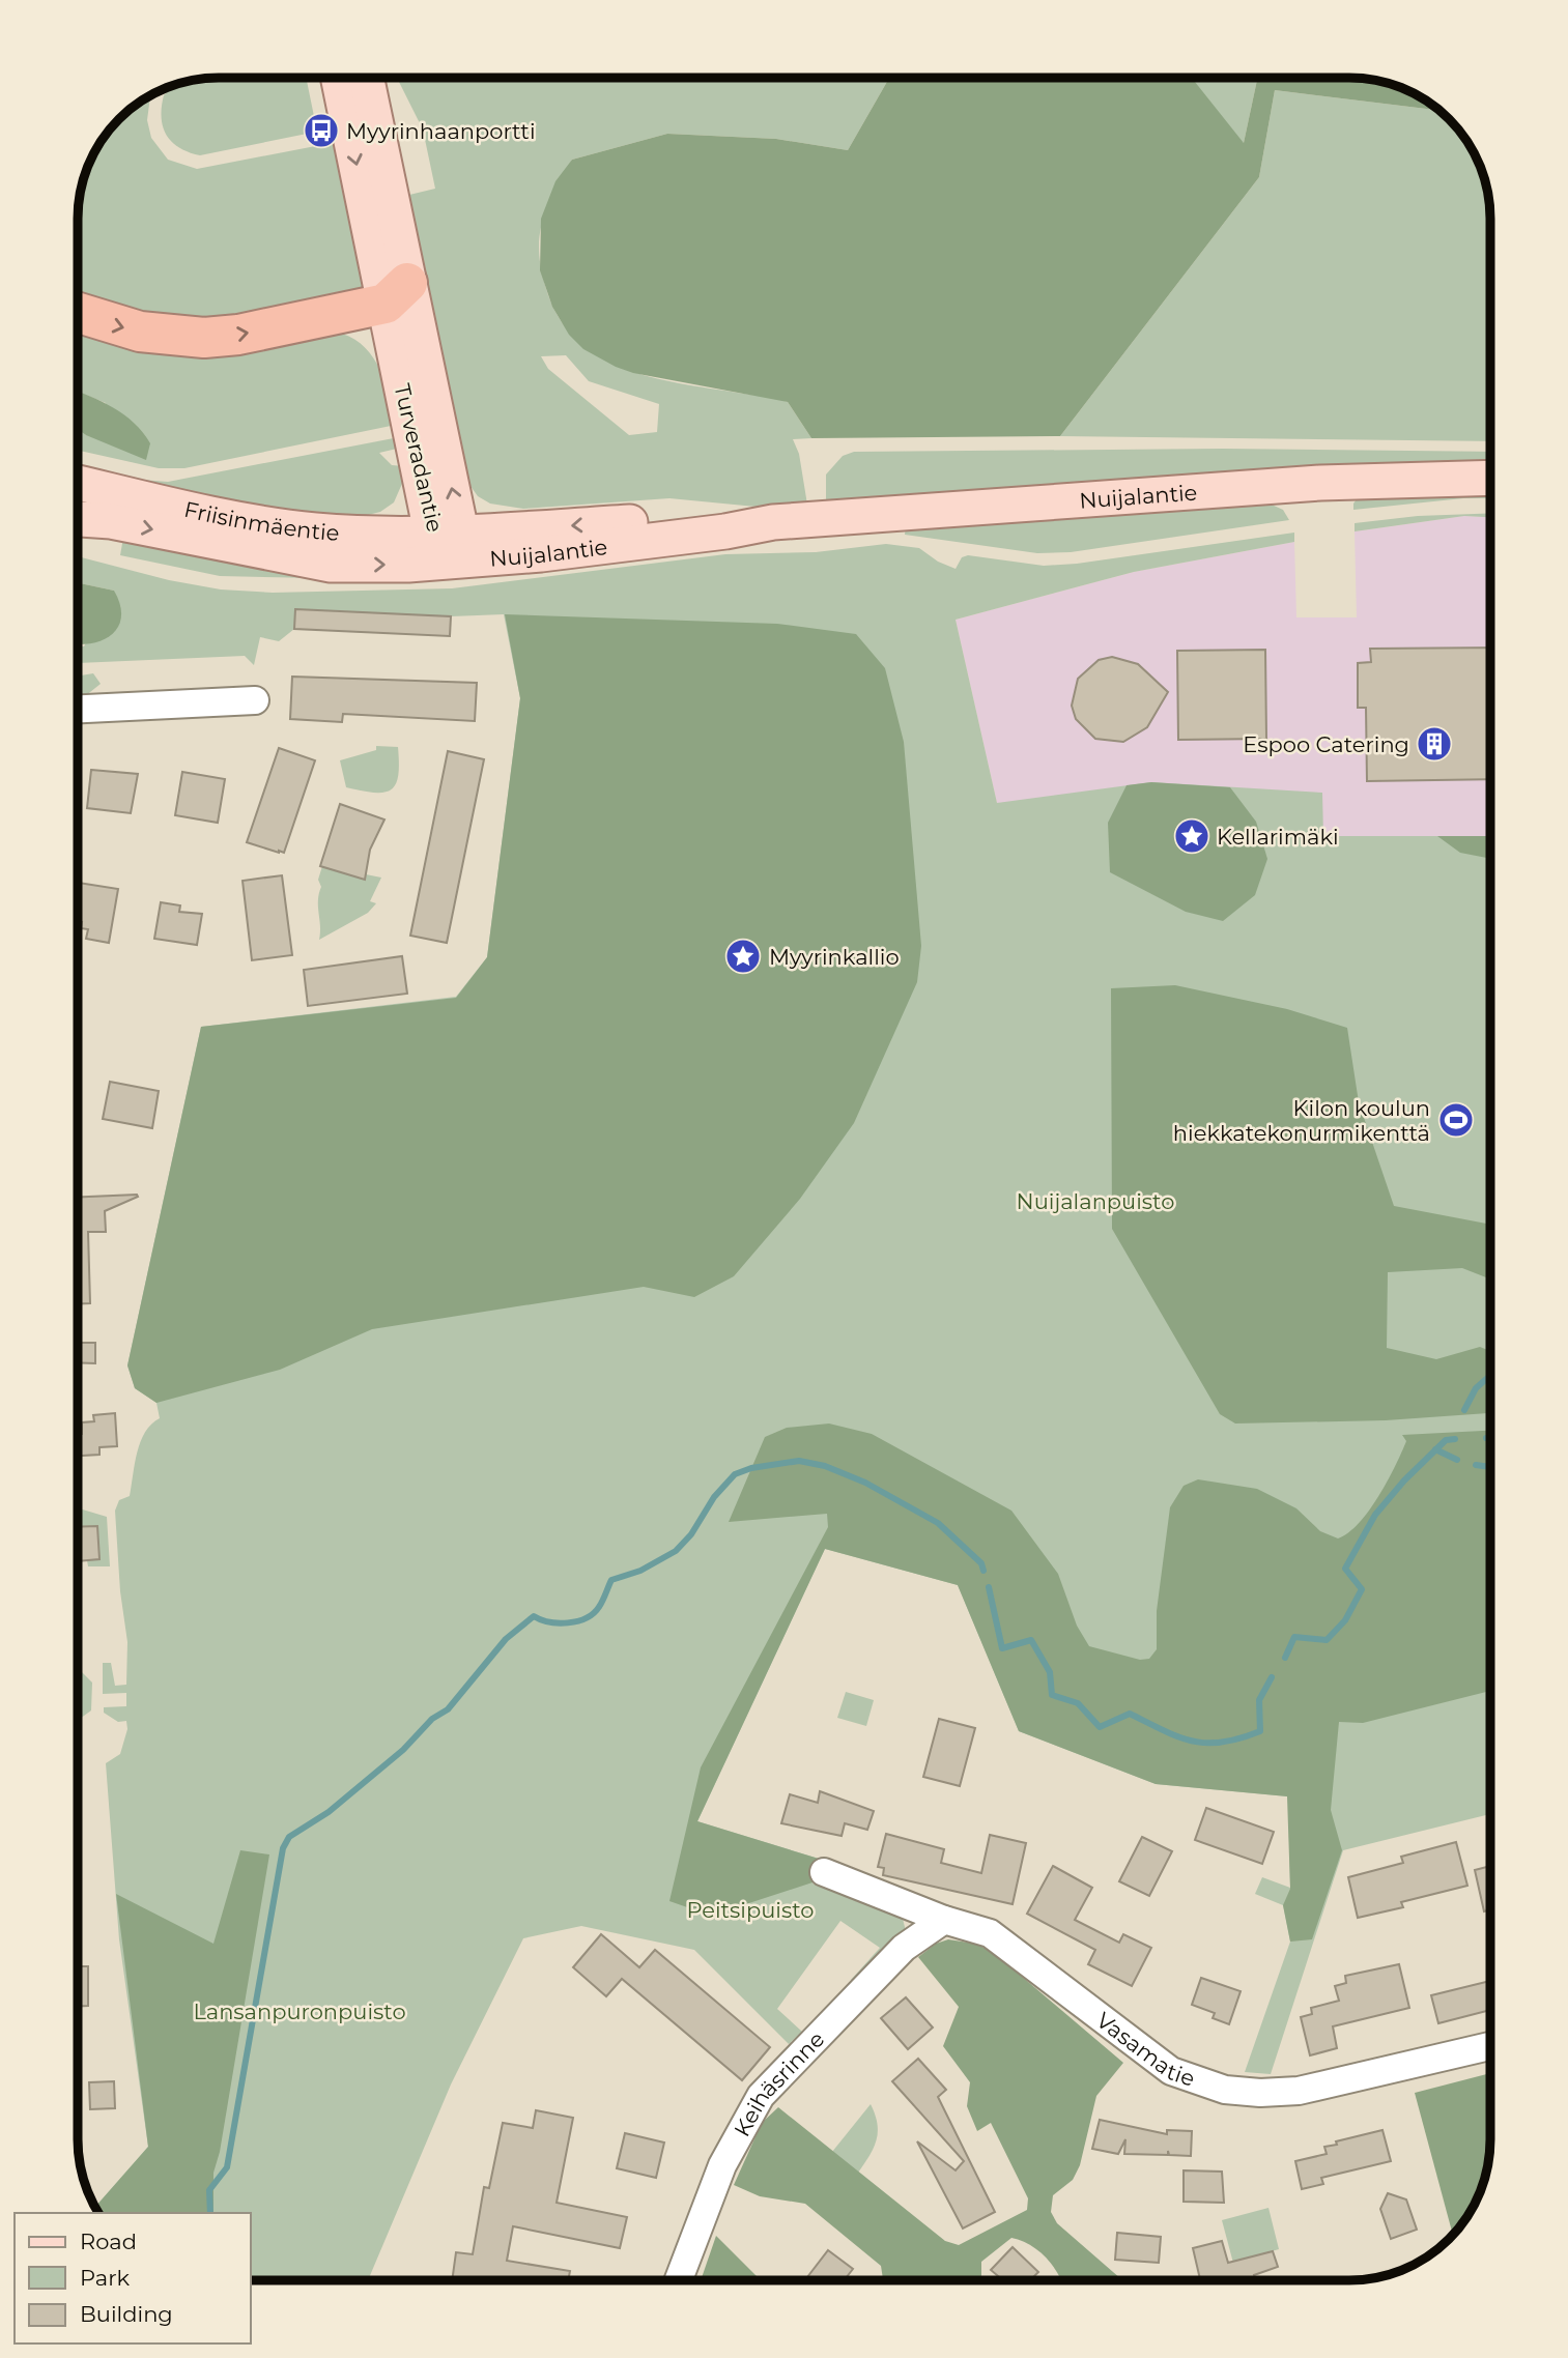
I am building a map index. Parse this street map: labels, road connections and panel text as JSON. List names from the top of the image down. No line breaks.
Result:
{"streets":{"main road":["Turveradantie","Nuijalantie","Friisinmäentie"],"street":["Vasamatie","Keihäsrinne"]},"crossings":[["Turveradantie","Nuijalantie"],["Turveradantie","Friisinmäentie"],["Nuijalantie","Friisinmäentie"],["Vasamatie","Keihäsrinne"]],"parks":["Nuijalanpuisto","Peitsipuisto","Lansanpuronpuisto"],"places":{"bus stop":["Myyrinhaanportti"],"building":["Espoo Catering"],"place":["Kellarimäki","Myyrinkallio"],"sports":["Kilon koulun hiekkatekonurmikenttä"]},"legend":["Road","Park","Building"]}
